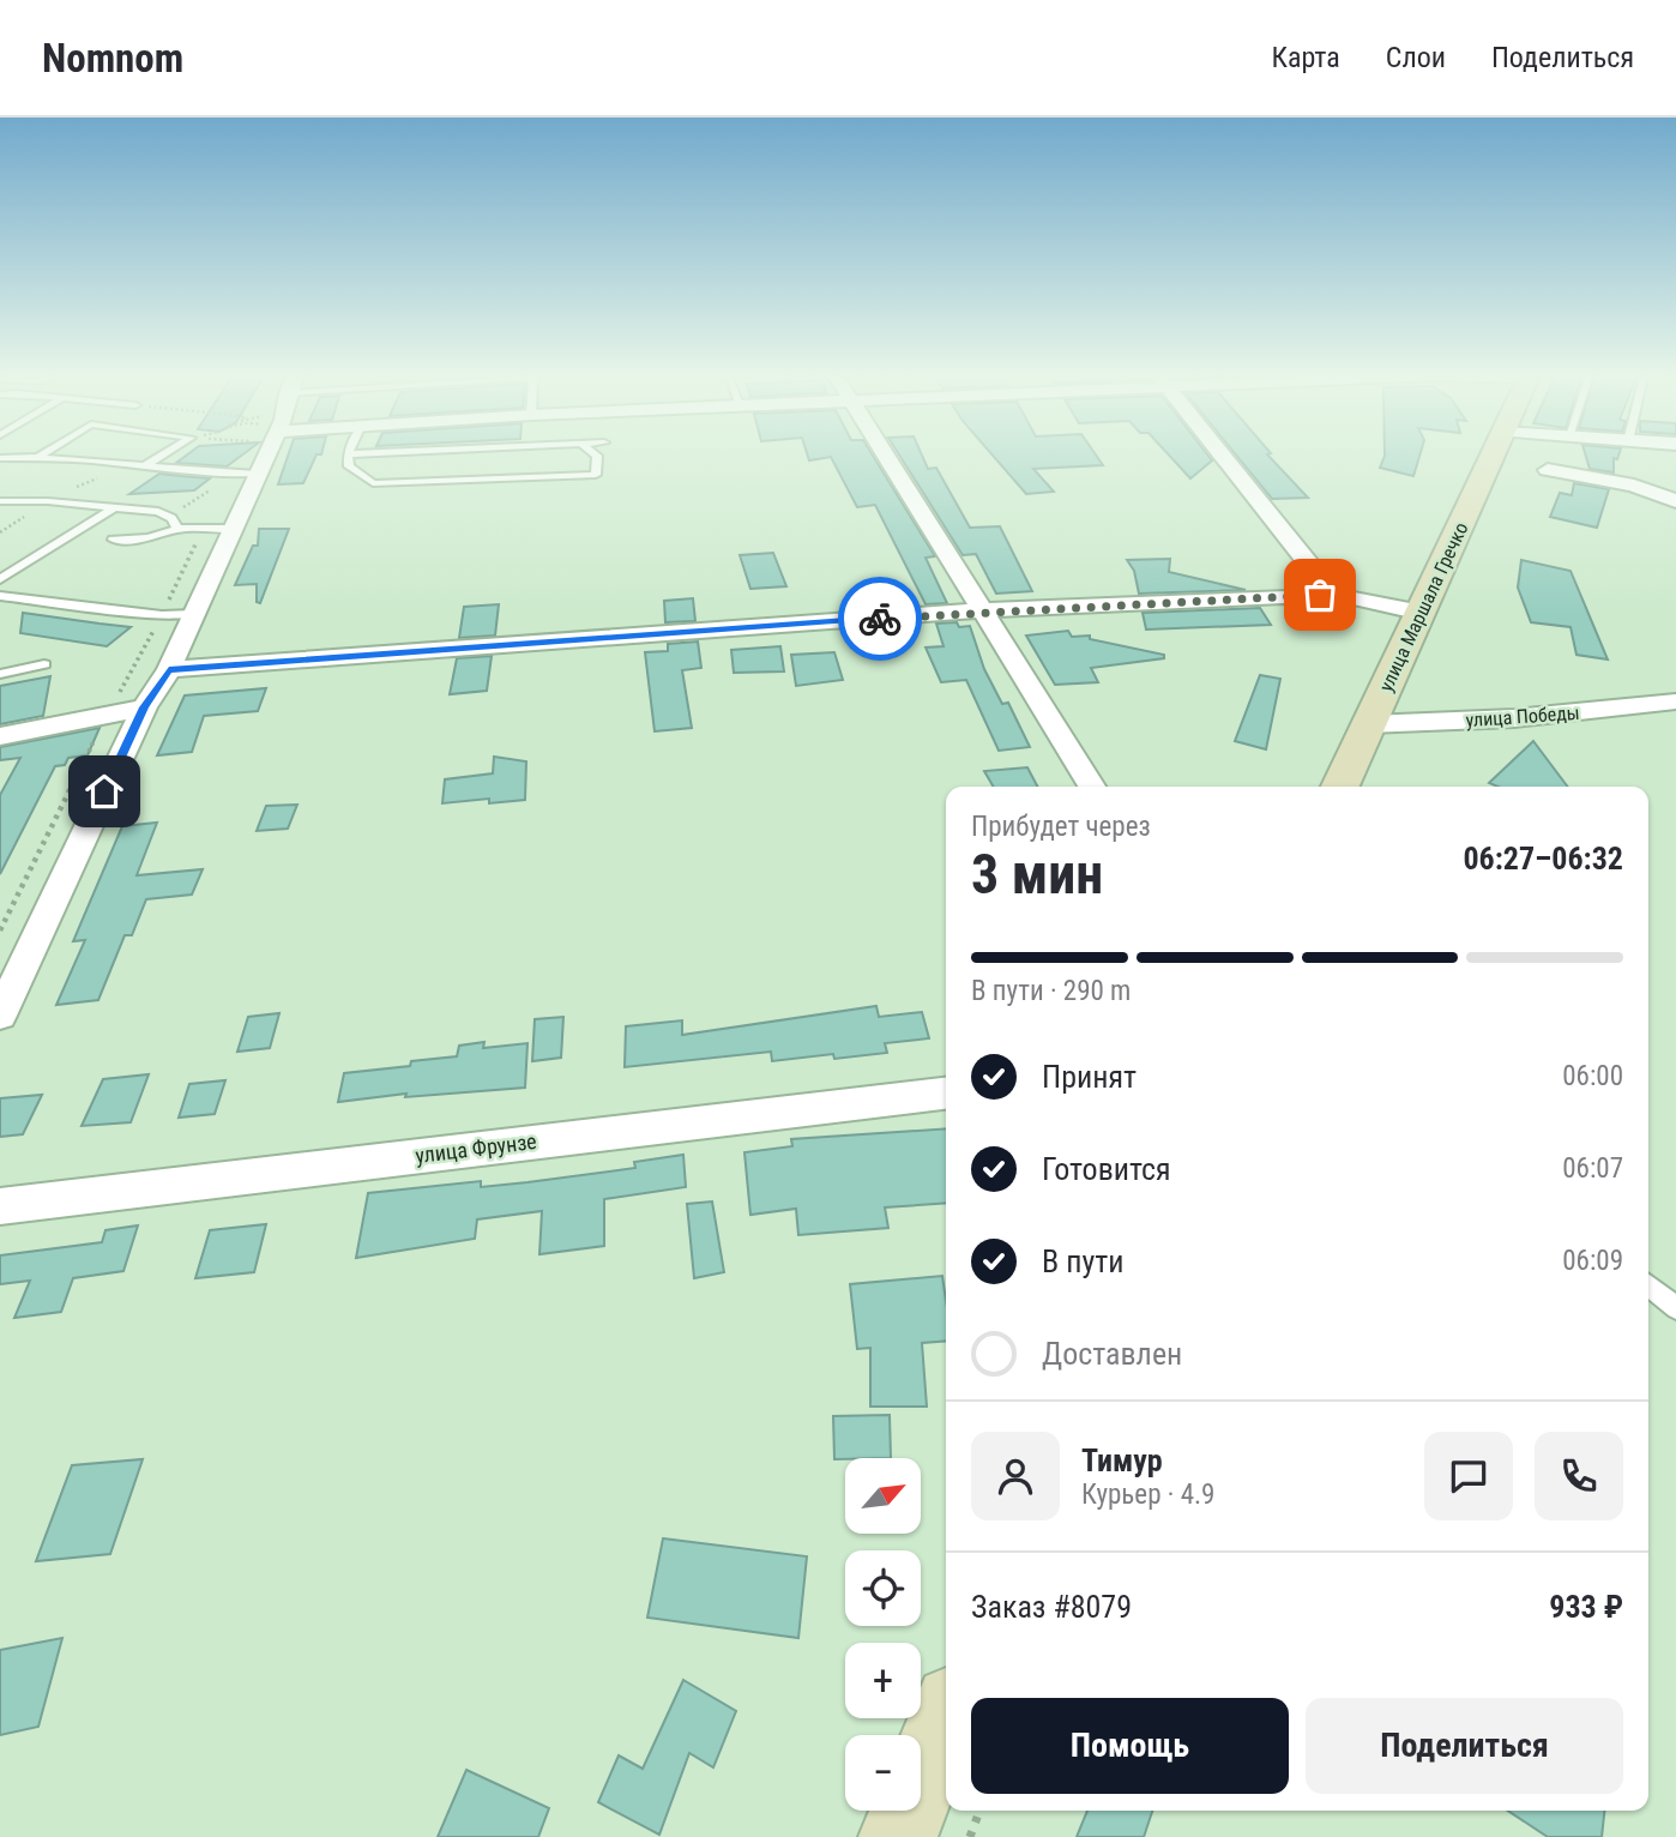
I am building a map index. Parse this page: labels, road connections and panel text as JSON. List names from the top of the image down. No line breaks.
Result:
{"streets":{"main road":["улица Маршала Гречко"],"street":["улица Победы","улица Фрунзе"]},"crossings":[["улица Маршала Гречко","улица Победы"]],"north":"top right","page":{"header":"Nomnom","nav":["Карта","Слои","Поделиться"],"heading":["3 мин","Прибудет через","06:27–06:32"],"panel":["Тимур","Курьер · 4.9","Заказ #8079","933 ₽"],"bar":"В пути · 290 m","list":[["Принят","06:00"],["Готовится","06:07"],["В пути","06:09"],"Доставлен"],"map_buttons":["+","−"],"buttons":["Помощь","Поделиться"]}}
